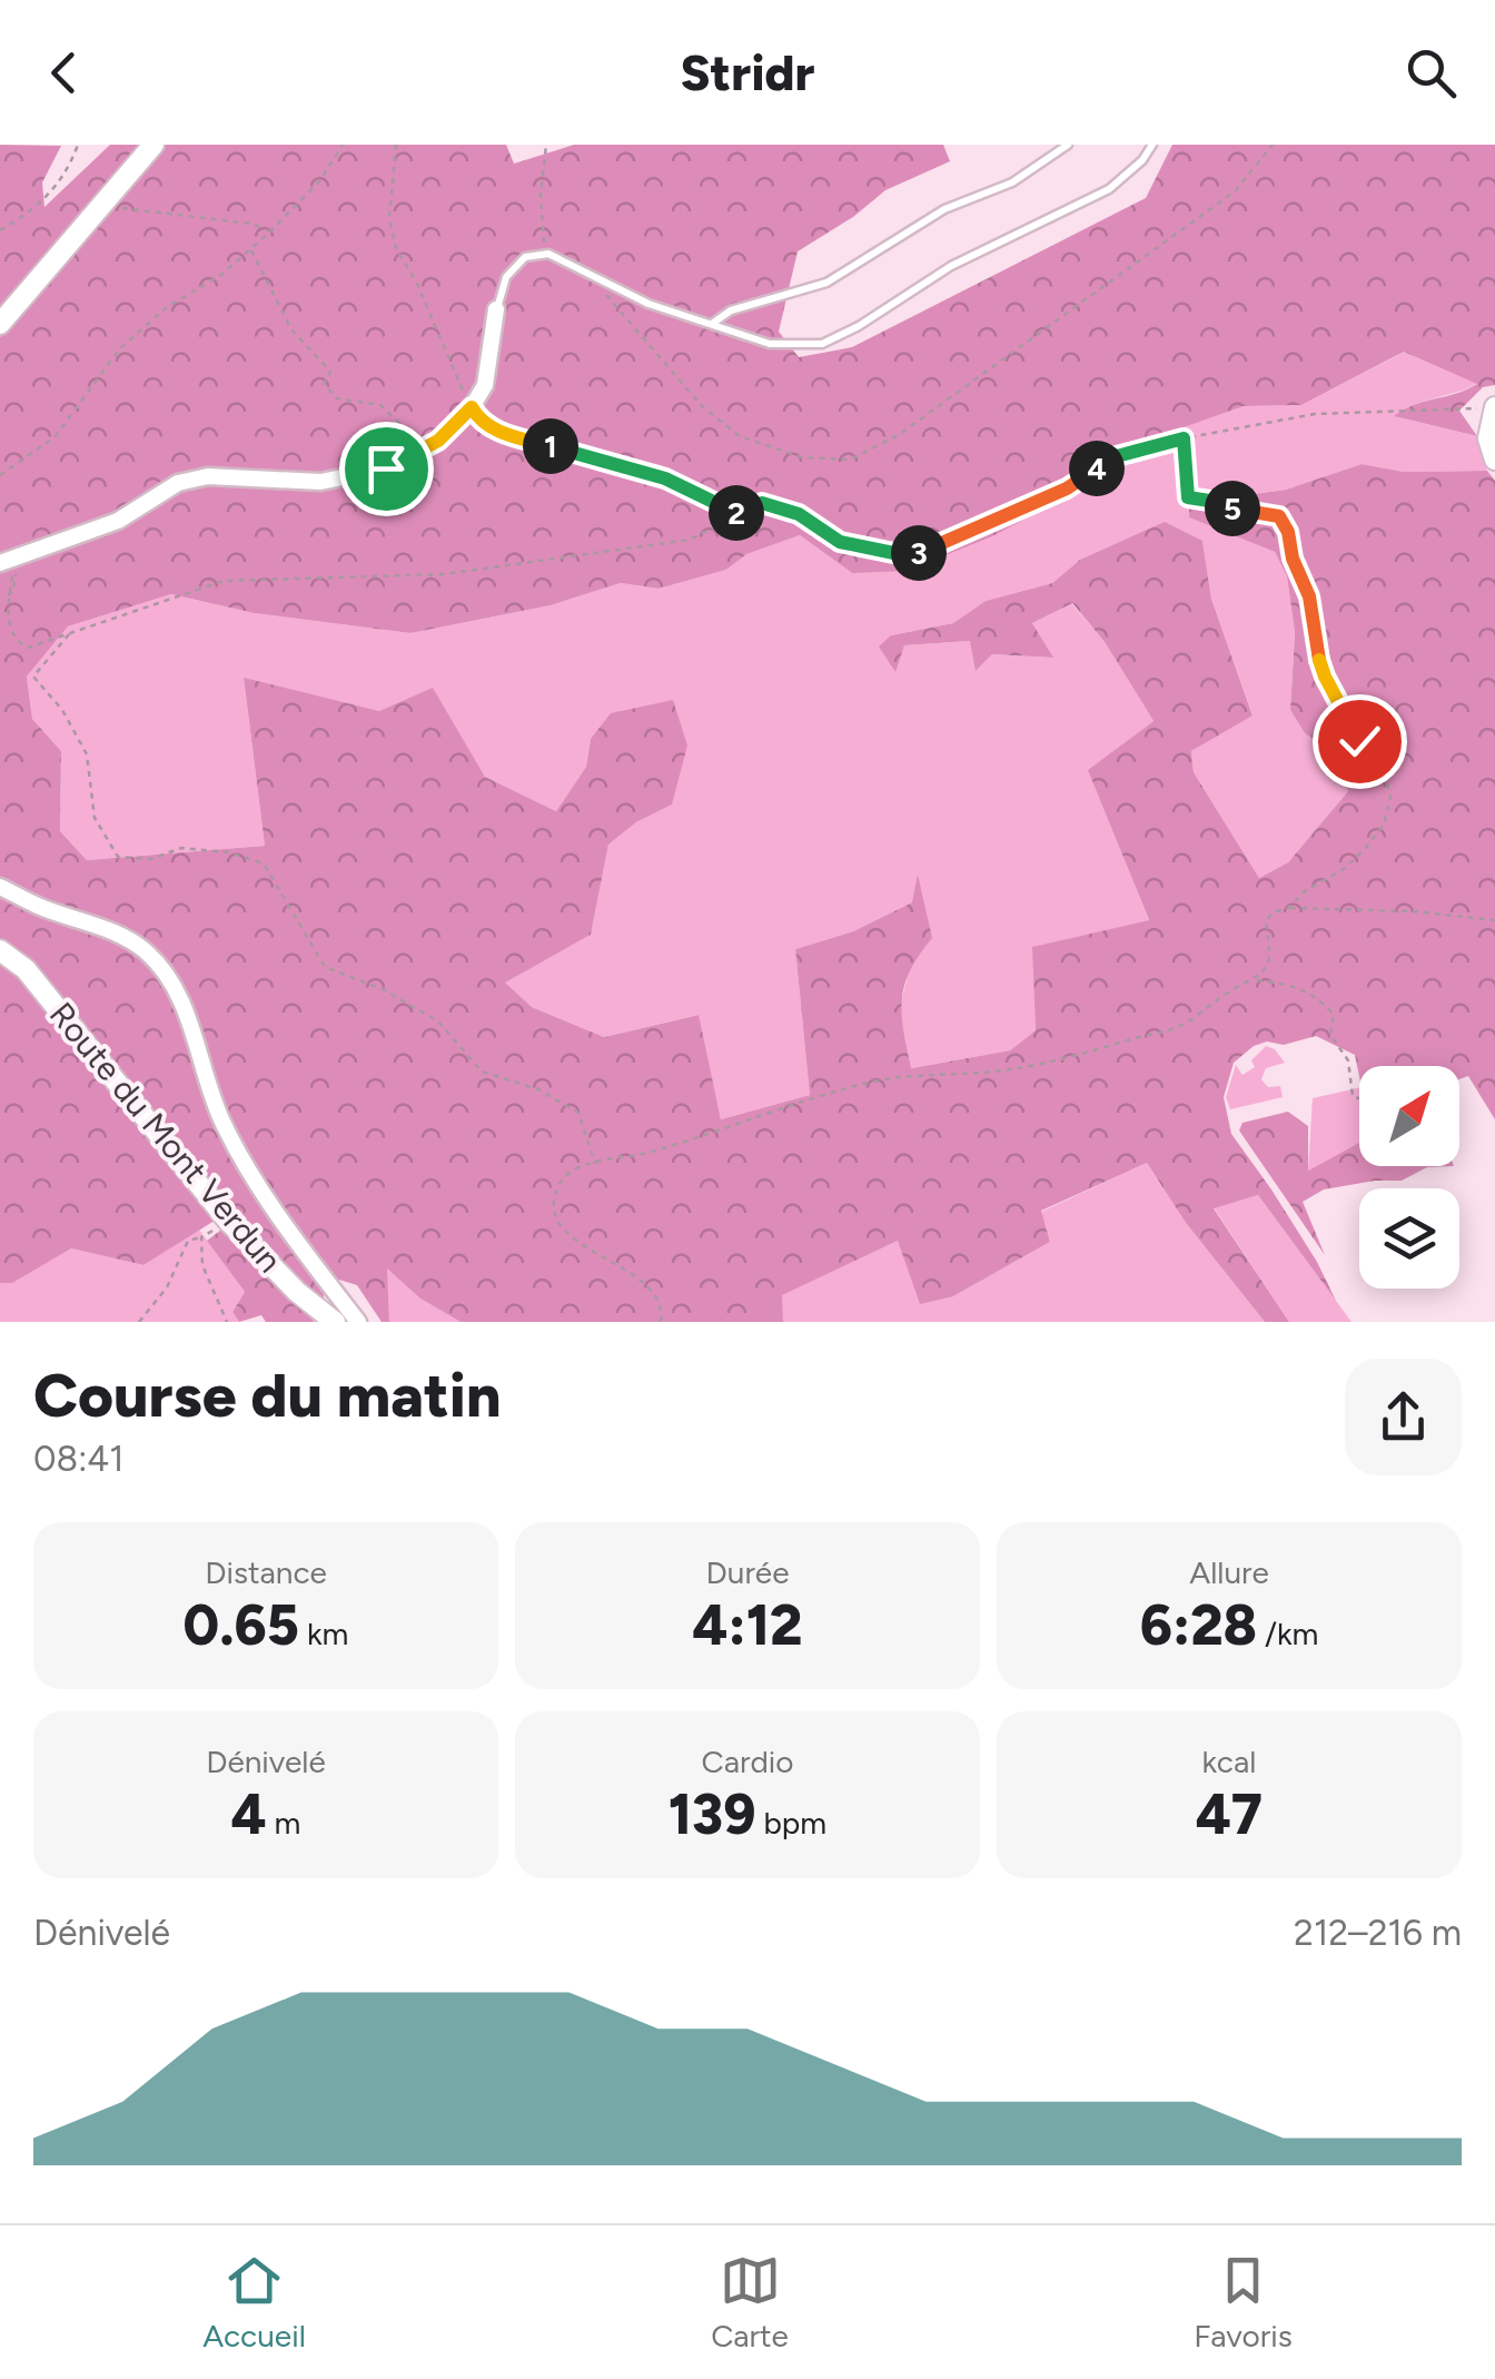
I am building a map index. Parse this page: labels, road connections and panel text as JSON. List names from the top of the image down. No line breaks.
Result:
{"streets":{"street":["Route du Mont Verdun"]},"north":"top right","page":{"header":"Stridr","pins":["1","4","5","2","3"],"heading":["Course du matin","08:41"],"stats":[["Distance","0.65 km"],["Durée","4:12"],["Allure","6:28 /km"],["Dénivelé","4 m"],["Cardio","139 bpm"],["kcal","47"]],"chart":["Dénivelé","212–216 m"],"tabs":["Accueil","Carte","Favoris"]}}
